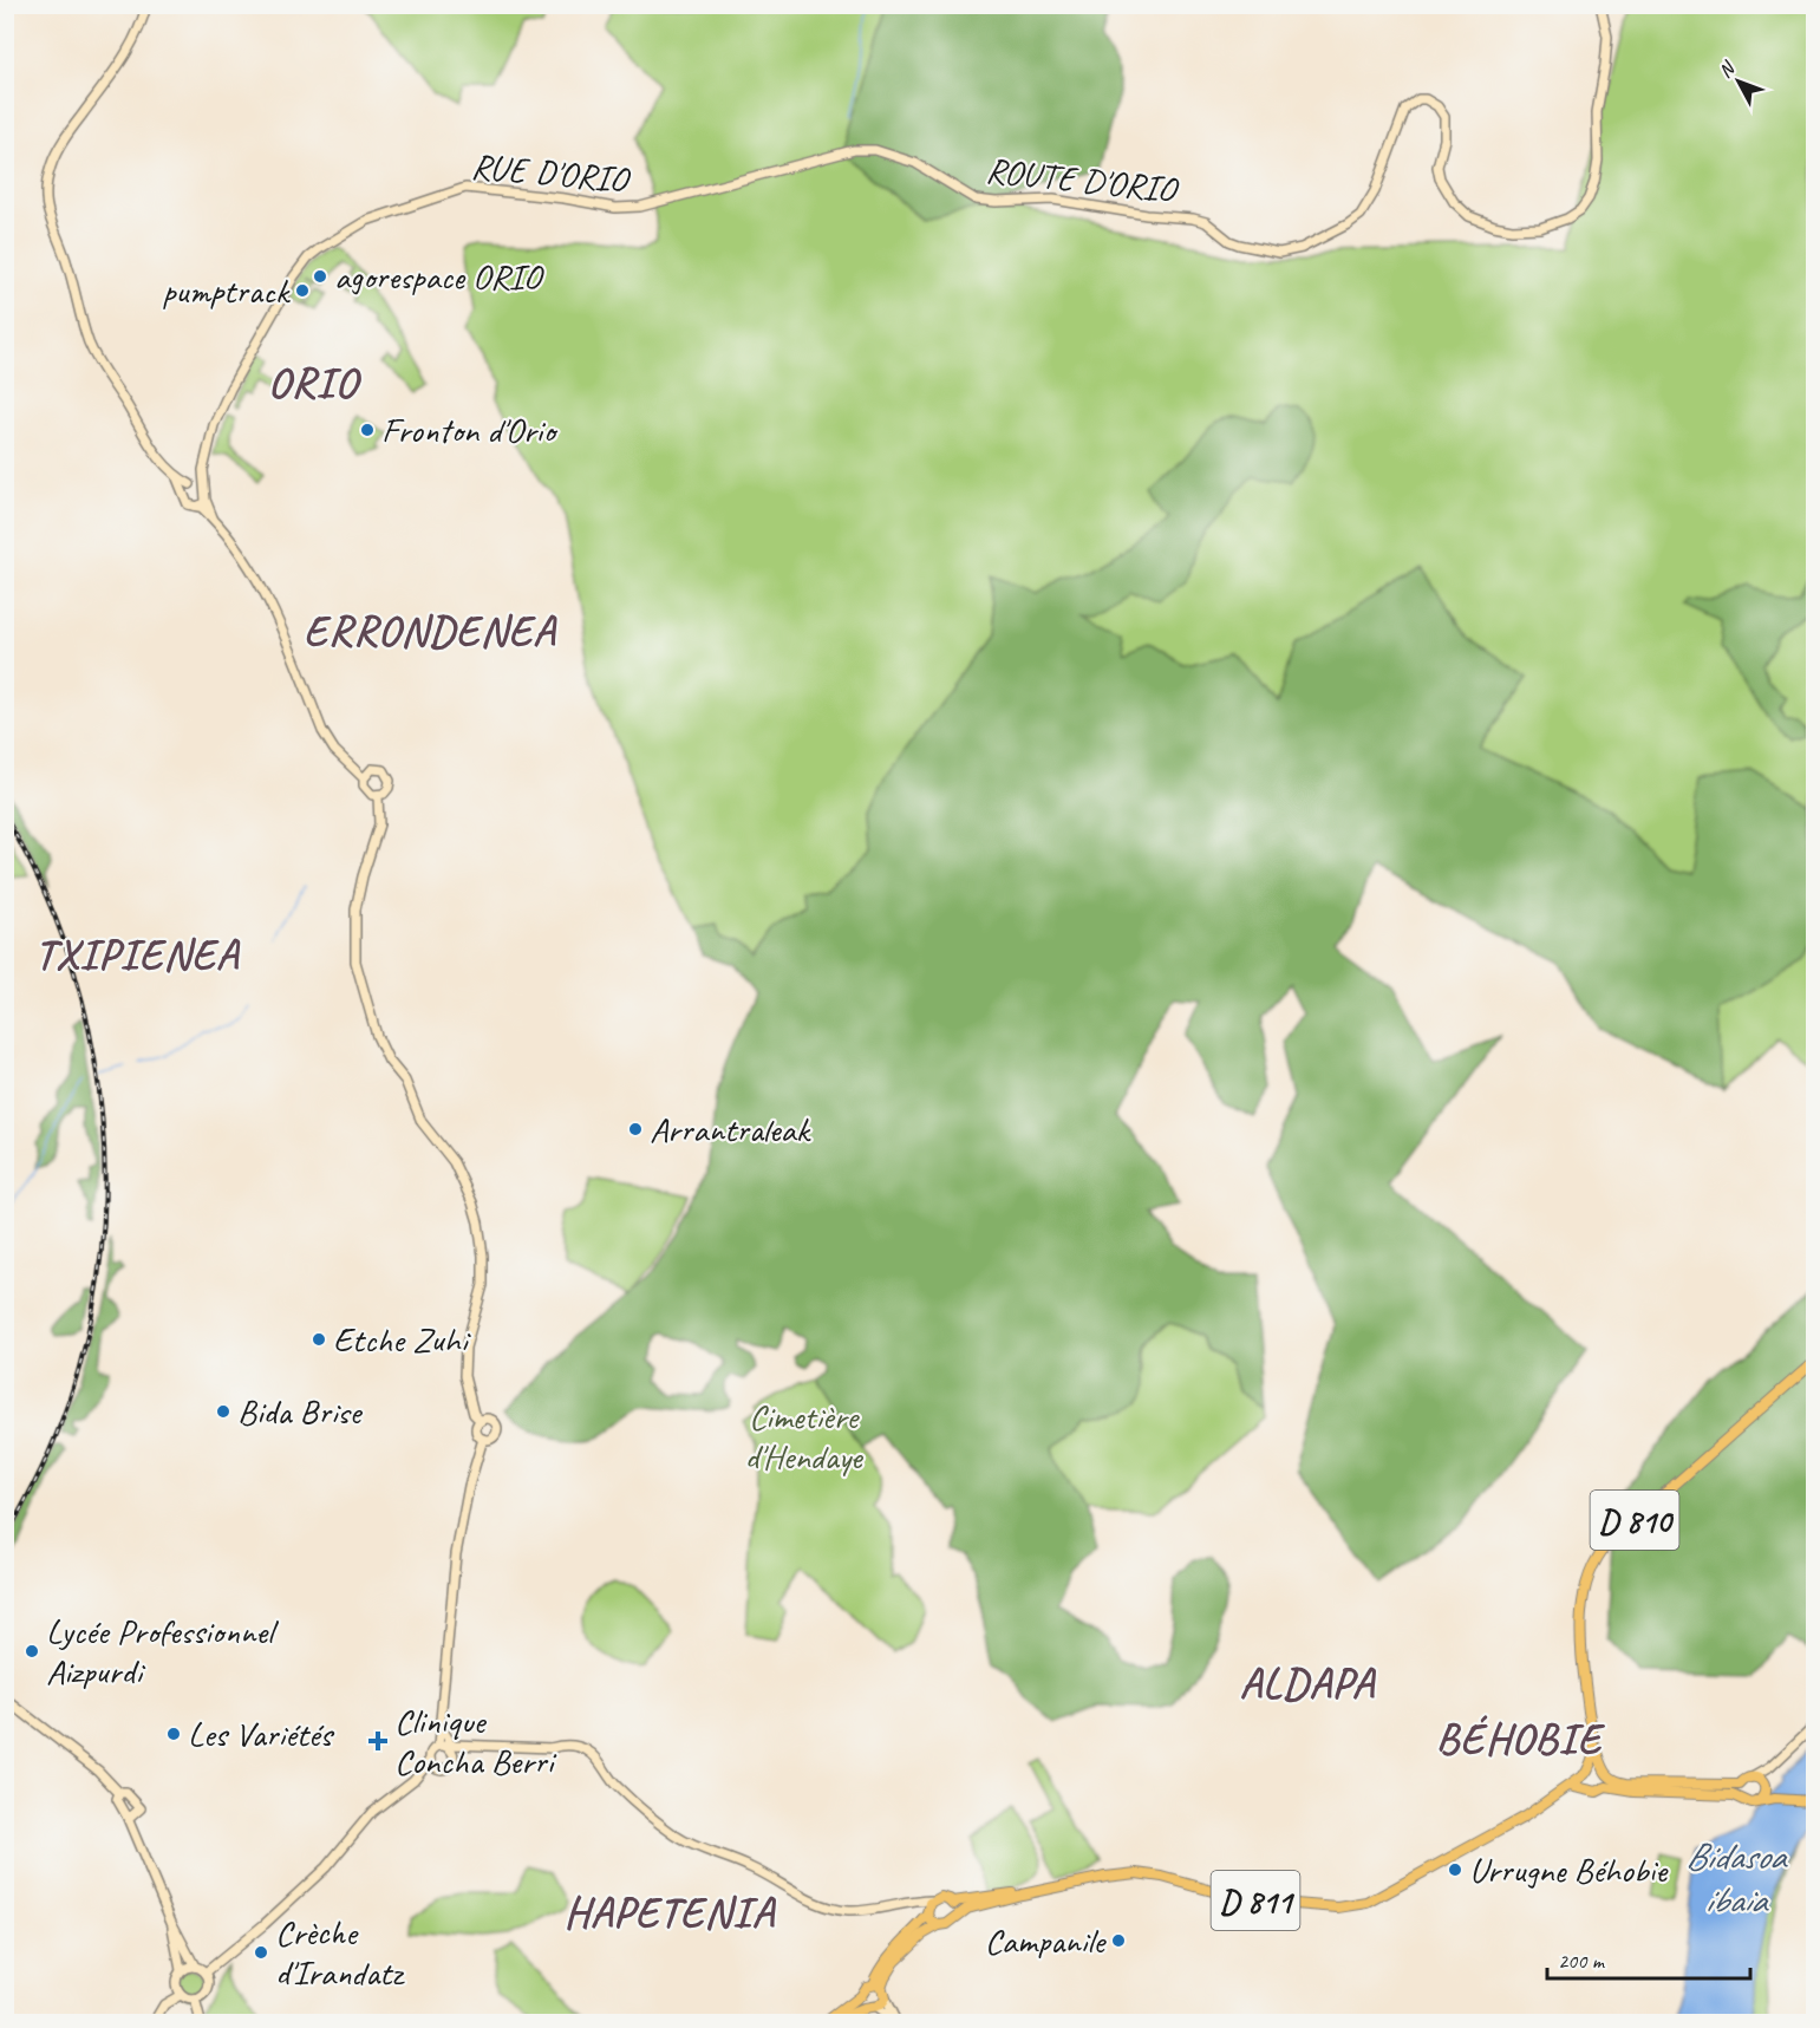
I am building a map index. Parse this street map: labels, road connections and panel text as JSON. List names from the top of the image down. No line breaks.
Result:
{"streets":{"main road":["D 810","D 811"],"street":["RUE D'ORIO","ROUTE D'ORIO"]},"crossings":[["RUE D'ORIO","ROUTE D'ORIO"],["D 810","D 811"]],"districts":["ORIO","ERRONDENEA","TXIPIENEA","ALDAPA","BÉHOBIE","HAPETENIA"],"water":["Bidasoa ibaia"],"parks":["Cimetière d'Hendaye"],"places":{"other":["agorespace ORIO","pumptrack","Fronton d'Orio","Arrantraleak","Etche Zuhi","Bida Brise","Lycée Professionnel Aizpurdi","Les Variétés","Urrugne Béhobie","Campanile","Crèche d'Irandatz"],"health":["Clinique Concha Berri"]},"scale_bar":"200 m","north":"top left"}
